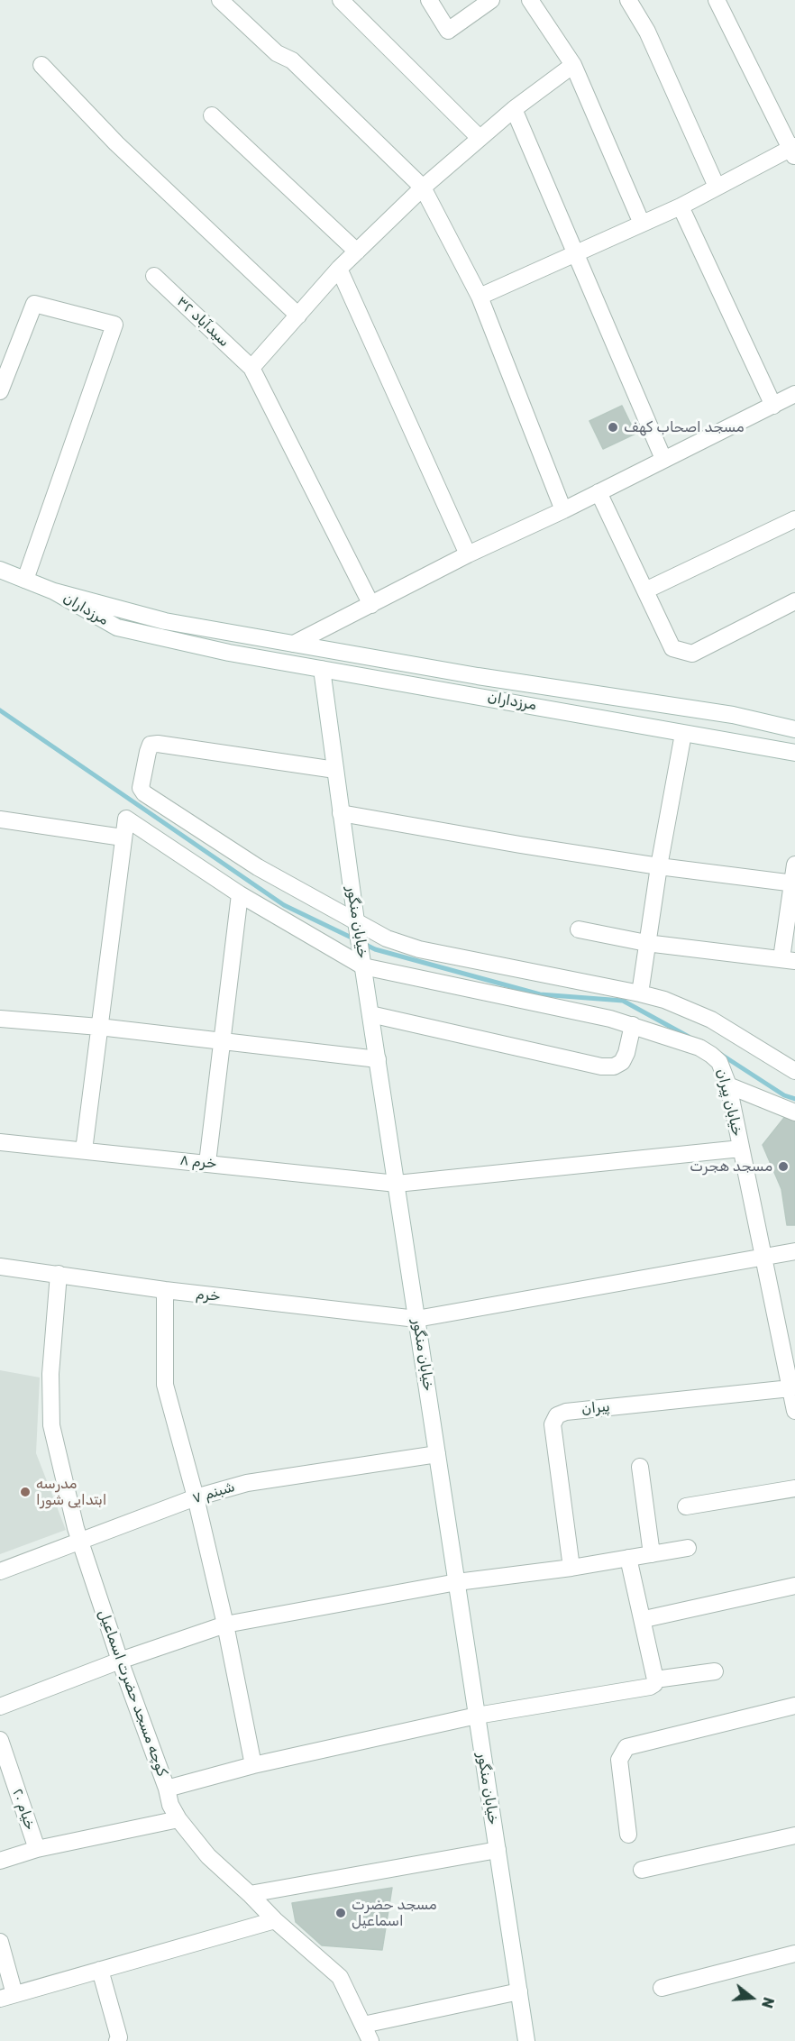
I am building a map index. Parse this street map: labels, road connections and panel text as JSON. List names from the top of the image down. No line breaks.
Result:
{"streets":{"street":["سیدآباد ۳۲","مرزداران","خیابان منگور","خیابان پیران","خرم ۸","خرم","پیران","شبنم ۷","کوچه مسجد حضرت اسماعیل","خیام ۲۰"]},"crossings":[["مرزداران","خیابان منگور"],["خیابان منگور","خیابان پیران"],["خیابان منگور","خرم ۸"],["خیابان منگور","خرم"],["خیابان منگور","شبنم ۷"],["خیابان پیران","خرم ۸"],["خیابان پیران","خرم"],["خیابان پیران","پیران"],["خرم","کوچه مسجد حضرت اسماعیل"],["شبنم ۷","کوچه مسجد حضرت اسماعیل"]],"places":["مسجد اصحاب کهف","مسجد هجرت","مدرسه ابتدایی شورا","مسجد حضرت اسماعیل"],"north":"right"}
